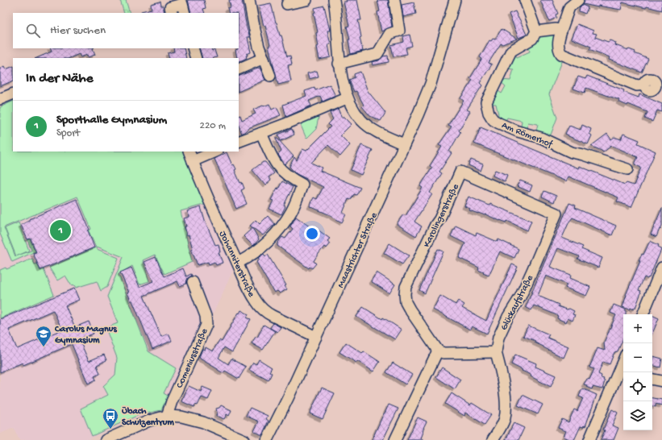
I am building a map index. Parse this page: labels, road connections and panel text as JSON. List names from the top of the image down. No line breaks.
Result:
{"streets":{"street":["Am Römerhof","Karolingerstraße","Maastrichter Straße","Johanniterstraße","Glückaufstraße","Comeniusstraße"]},"crossings":[["Karolingerstraße","Glückaufstraße"],["Maastrichter Straße","Johanniterstraße"]],"places":{"school or university":["Carolus Magnus Gymnasium"],"bus stop":["Übach Schulzentrum"]},"page":{"search":"Hier suchen","heading":"In der Nähe","list":[{"mark":"1","name":"Sporthalle Gymnasium","note":"Sport","value":"220 m"}],"pins":"1","map_buttons":["+","−"]}}
